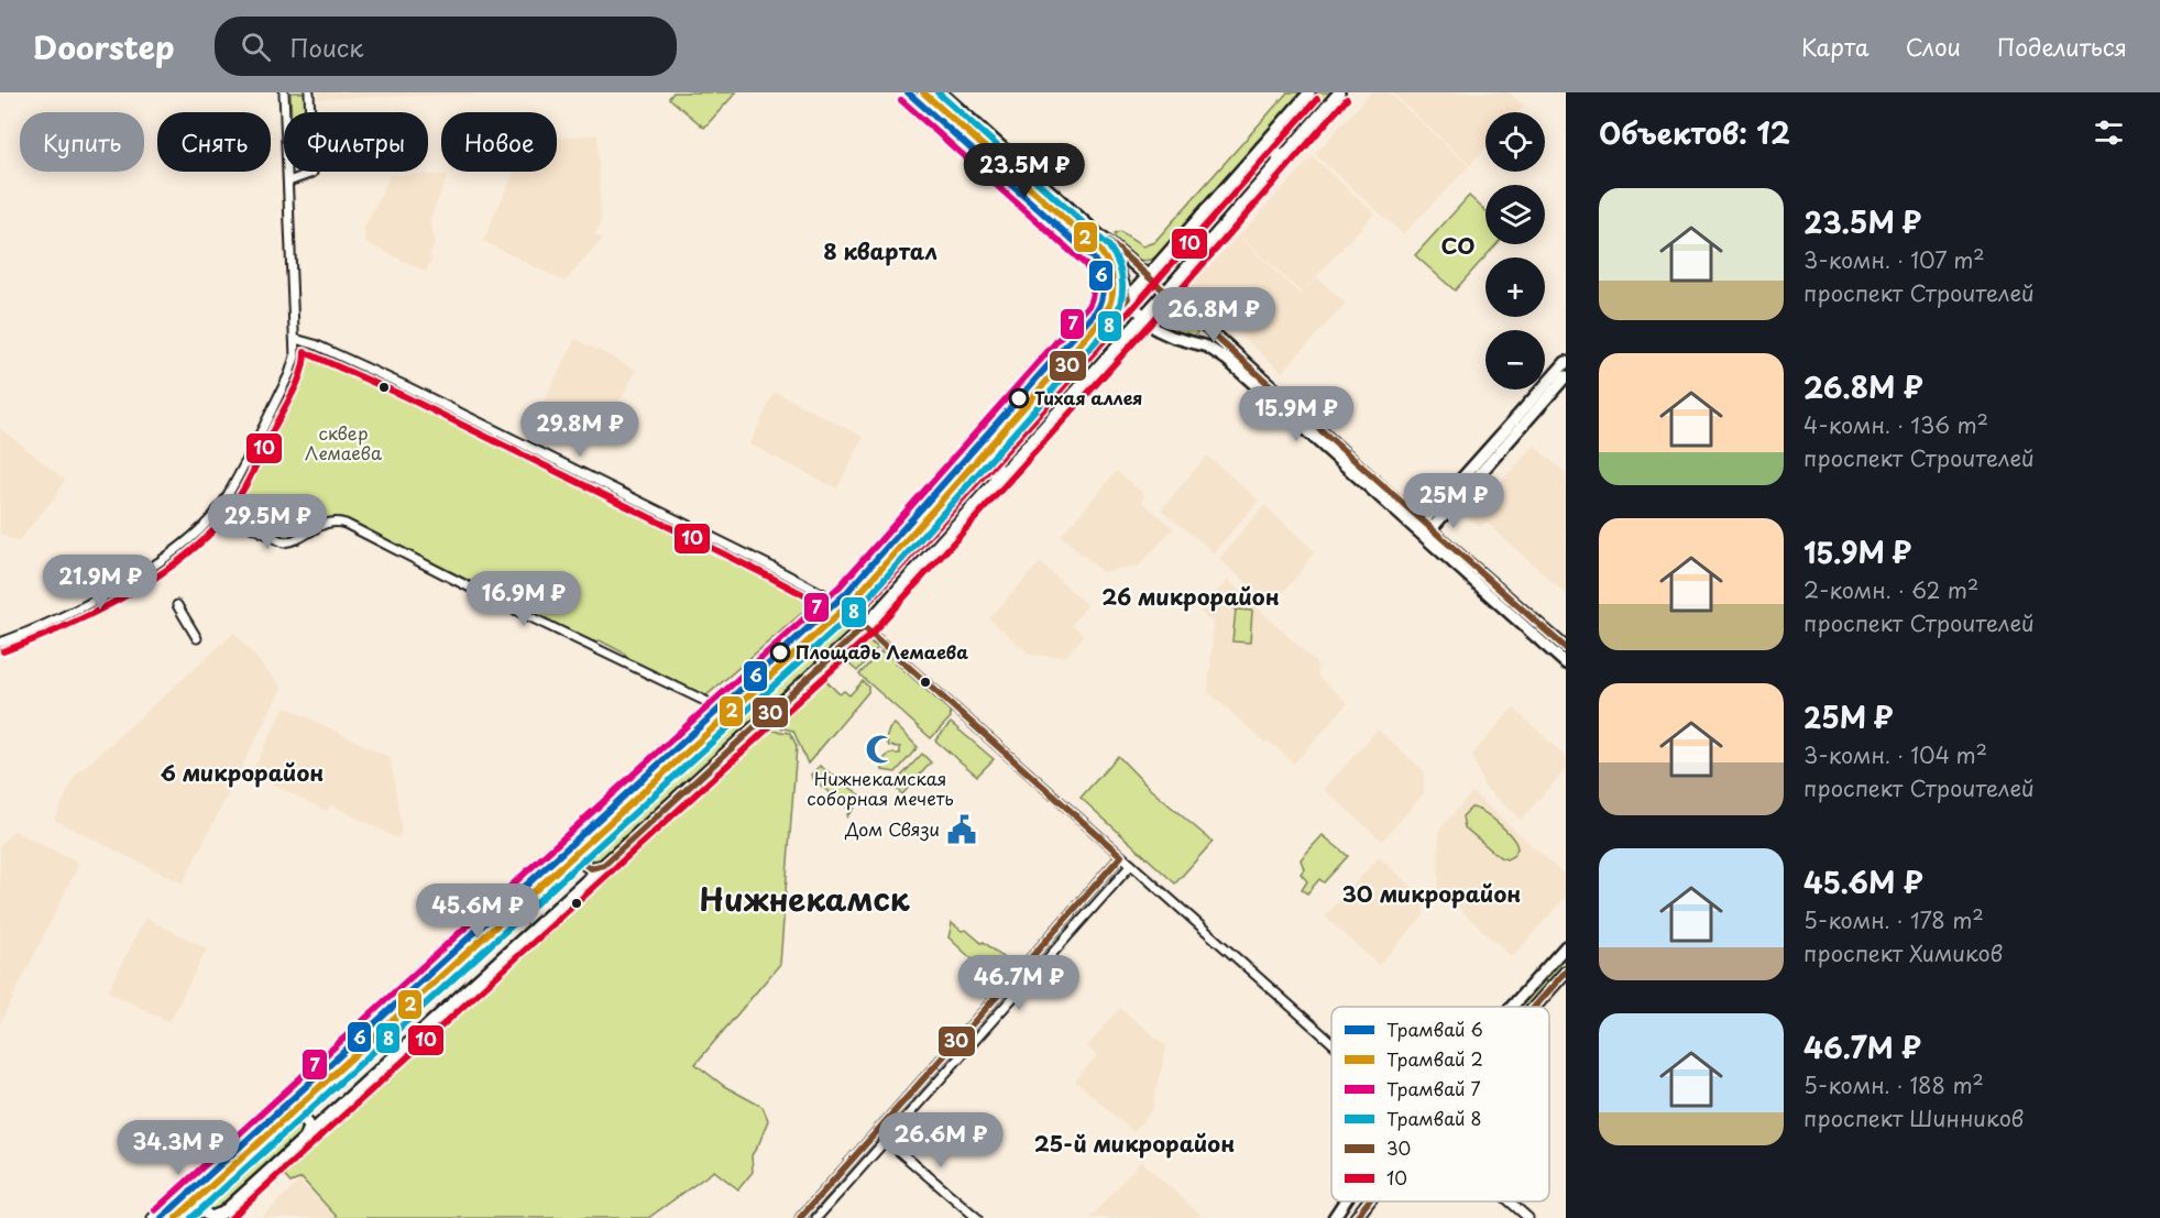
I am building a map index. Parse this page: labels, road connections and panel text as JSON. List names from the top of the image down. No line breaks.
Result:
{"districts":["СО","8 квартал","26 микрорайон","6 микрорайон","30 микрорайон","Нижнекамск","25-й микрорайон"],"parks":["сквер Лемаева"],"places":{"other":["Тихая аллея","Площадь Лемаева"],"mosque":["Нижнекамская соборная мечеть"],"public building":["Дом Связи"]},"lines":["tram line 6","tram line 2","tram line 8","transit line 30","transit line 10","tram line 7"],"legend":["Трамвай 6","Трамвай 2","Трамвай 7","Трамвай 8","30","10"],"page":{"header":"Doorstep","search":"Поиск","nav":["Карта","Слои","Поделиться"],"heading":"Объектов: 12","map_buttons":["+","−"],"chip":["Купить","Снять","Фильтры","Новое"],"price":["23.5M ₽","26.8M ₽","15.9M ₽","29.8M ₽","25M ₽","29.5M ₽","21.9M ₽","16.9M ₽","45.6M ₽","46.7M ₽","26.6M ₽","34.3M ₽"],"list":[{"name":"23.5M ₽","note":"3-комн. · 107 m² · проспект Строителей"},{"name":"26.8M ₽","note":"4-комн. · 136 m² · проспект Строителей"},{"name":"15.9M ₽","note":"2-комн. · 62 m² · проспект Строителей"},{"name":"25M ₽","note":"3-комн. · 104 m² · проспект Строителей"},{"name":"45.6M ₽","note":"5-комн. · 178 m² · проспект Химиков"},{"name":"46.7M ₽","note":"5-комн. · 188 m² · проспект Шинников"}]}}
